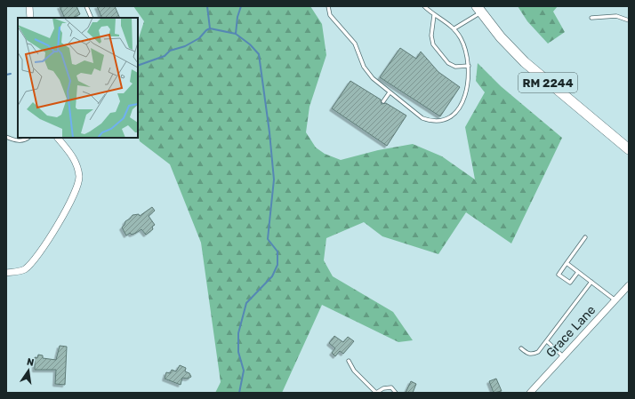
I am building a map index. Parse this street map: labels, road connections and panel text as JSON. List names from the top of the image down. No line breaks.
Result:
{"streets":{"main road":["RM 2244"],"street":["Grace Lane"]},"north":"top"}
